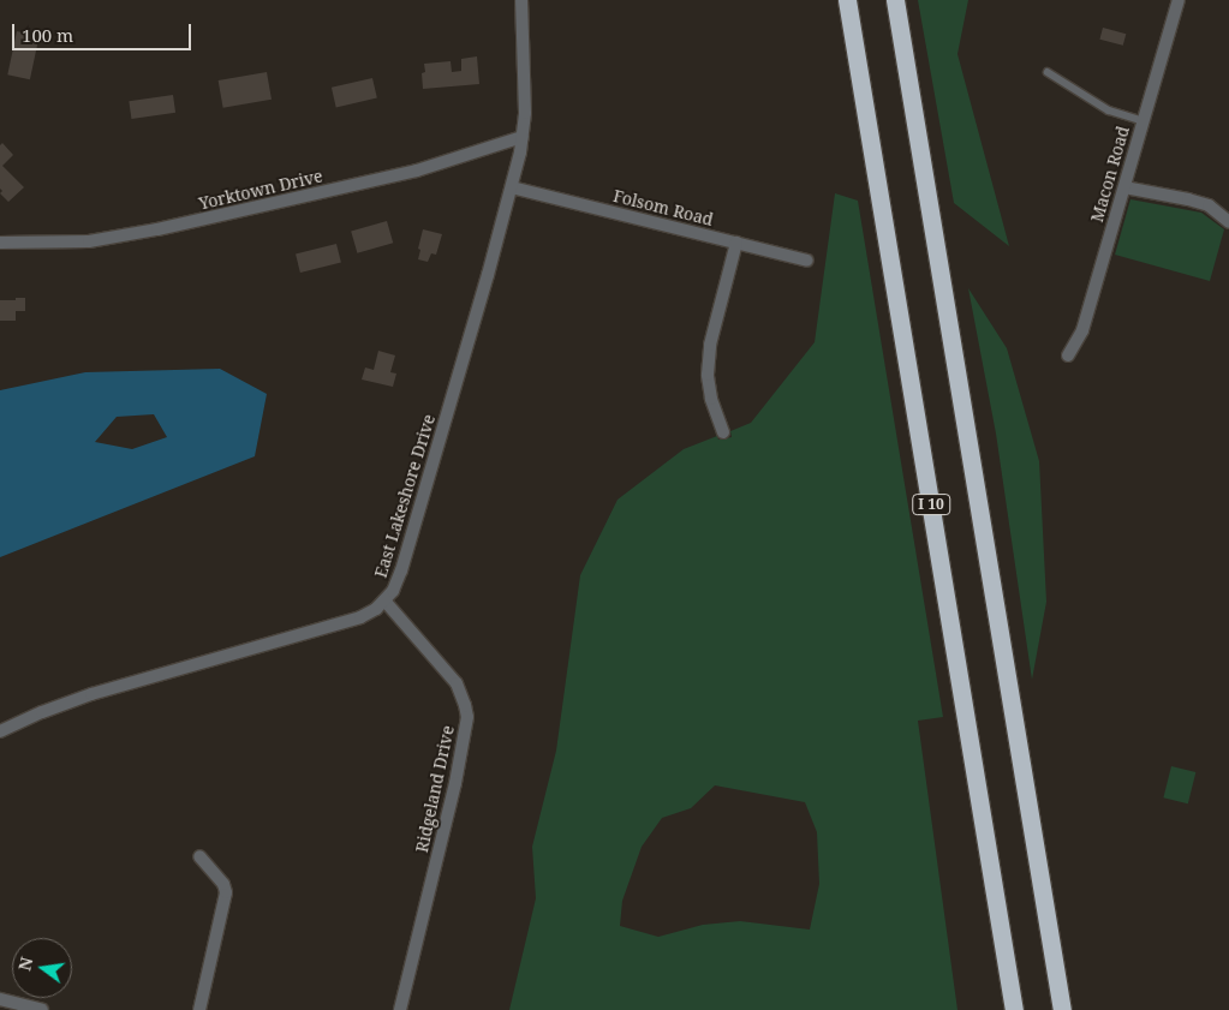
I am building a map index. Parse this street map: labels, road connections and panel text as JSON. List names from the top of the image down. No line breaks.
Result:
{"streets":{"highway":["I 10"],"street":["Macon Road","Yorktown Drive","Folsom Road","East Lakeshore Drive","Ridgeland Drive"]},"crossings":[["Yorktown Drive","East Lakeshore Drive"],["Folsom Road","East Lakeshore Drive"],["East Lakeshore Drive","Ridgeland Drive"]],"scale_bar":"100 m","north":"left"}
